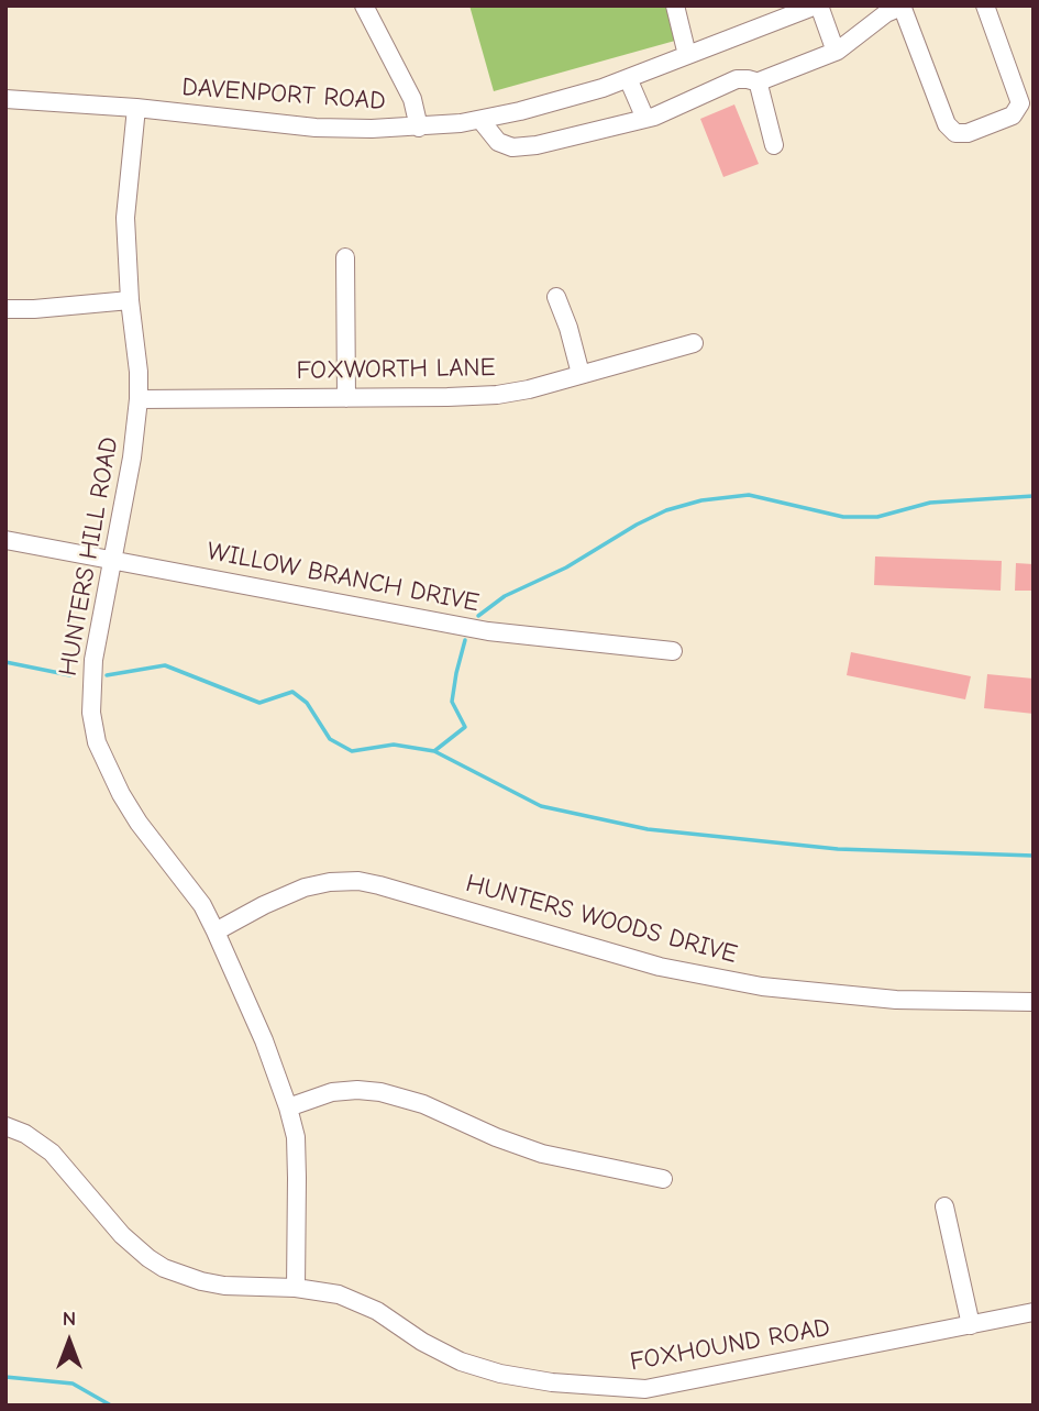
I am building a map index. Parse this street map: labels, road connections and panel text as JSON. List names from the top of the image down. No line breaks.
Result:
{"streets":{"street":["DAVENPORT ROAD","FOXWORTH LANE","HUNTERS HILL ROAD","WILLOW BRANCH DRIVE","HUNTERS WOODS DRIVE","FOXHOUND ROAD"]},"crossings":[["DAVENPORT ROAD","HUNTERS HILL ROAD"],["FOXWORTH LANE","HUNTERS HILL ROAD"],["HUNTERS HILL ROAD","WILLOW BRANCH DRIVE"],["HUNTERS HILL ROAD","HUNTERS WOODS DRIVE"],["HUNTERS HILL ROAD","FOXHOUND ROAD"]],"north":"top"}
